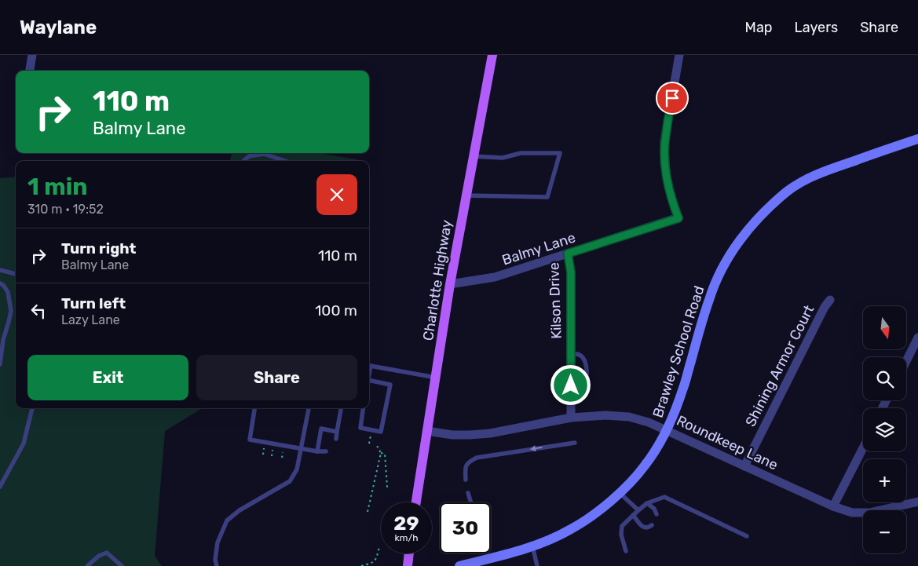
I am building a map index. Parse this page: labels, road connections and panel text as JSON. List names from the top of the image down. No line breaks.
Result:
{"streets":{"main road":["Charlotte Highway","Brawley School Road"],"street":["Balmy Lane","Kilson Drive","Shining Armor Court","Roundkeep Lane"]},"crossings":[["Balmy Lane","Charlotte Highway"],["Balmy Lane","Kilson Drive"],["Charlotte Highway","Roundkeep Lane"],["Kilson Drive","Roundkeep Lane"],["Brawley School Road","Roundkeep Lane"],["Shining Armor Court","Roundkeep Lane"]],"north":"bottom","page":{"header":"Waylane","nav":["Map","Layers","Share"],"turn":["110 m","Balmy Lane"],"heading":["1 min","310 m · 19:52"],"list":[{"name":"Turn right","note":"Balmy Lane","value":"110 m"},{"name":"Turn left","note":"Lazy Lane","value":"100 m"}],"map_buttons":["+","−"],"buttons":["Exit","Share"],"speed":"29 km/h","limit":"30"}}
